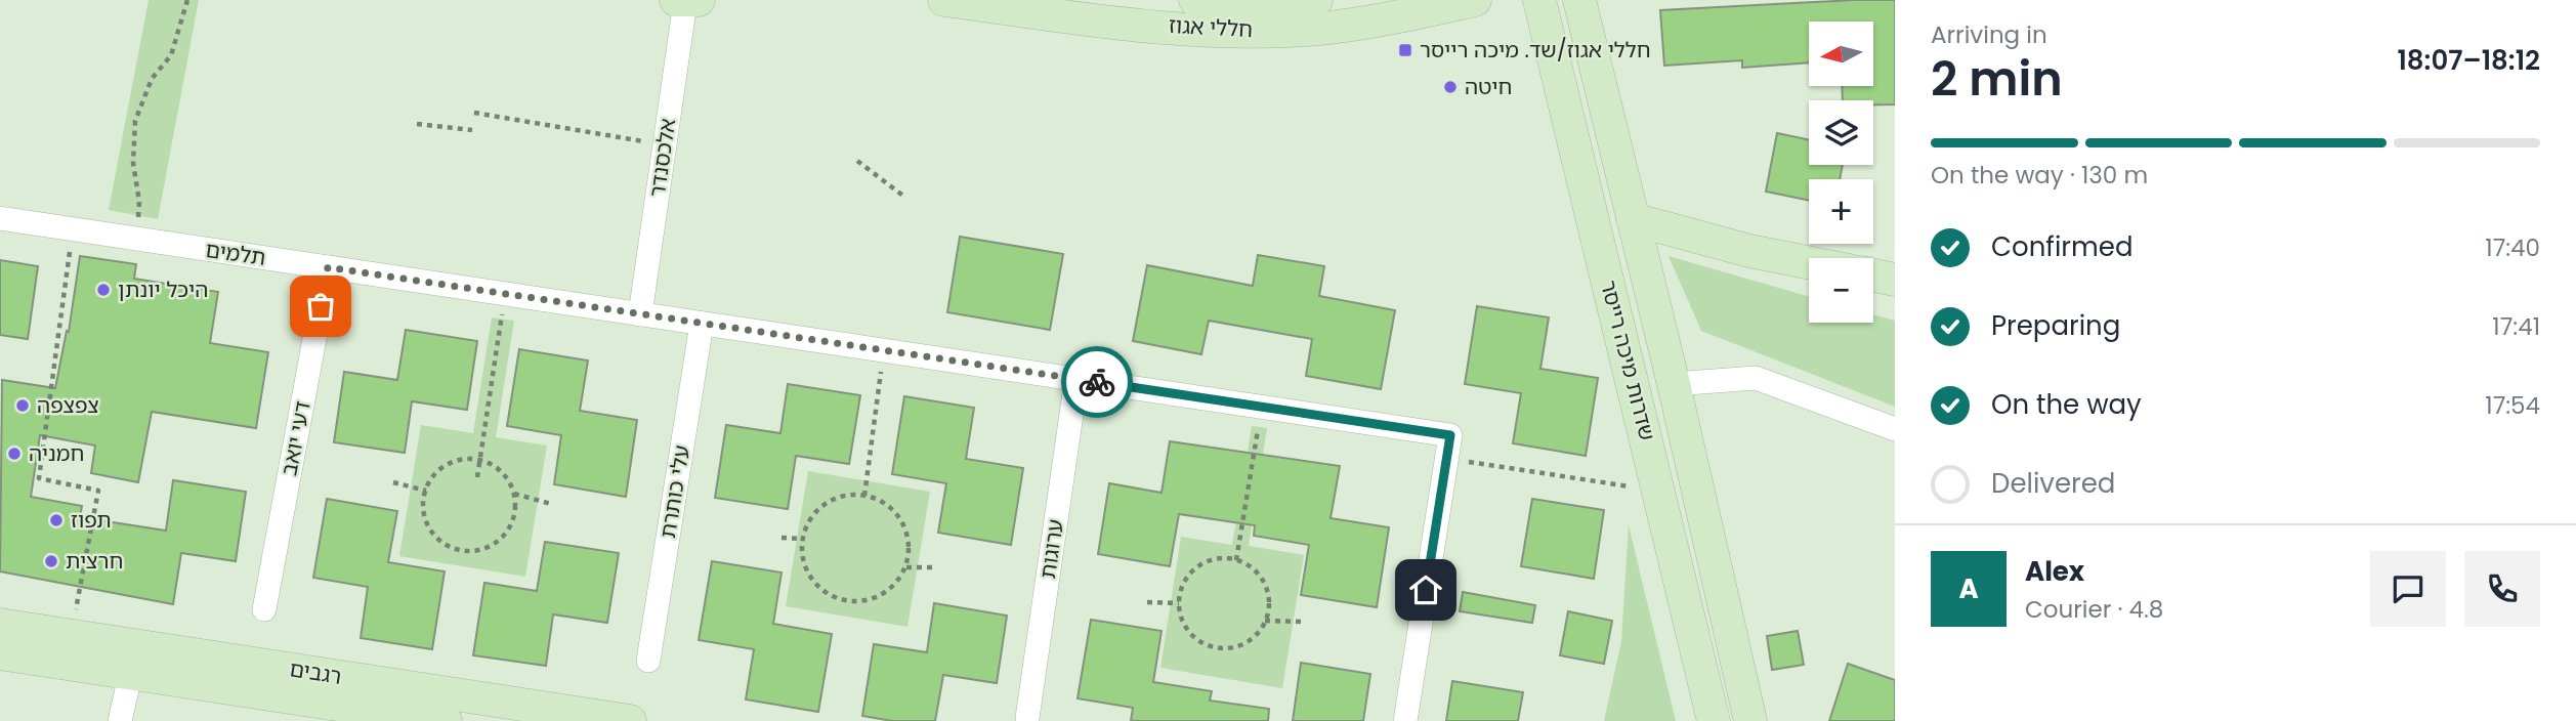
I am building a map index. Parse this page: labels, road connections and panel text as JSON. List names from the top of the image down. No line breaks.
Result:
{"streets":{"street":["חללי אגוז","אלכסנדר","תלמים","שדרות מיכה רייסר","דעי יואב","עלי כותרת","ערוגות","רגבים"]},"crossings":[["אלכסנדר","תלמים"],["תלמים","דעי יואב"],["תלמים","עלי כותרת"],["תלמים","ערוגות"]],"places":{"transit":["חללי אגוז/שד. מיכה רייסר"],"other":["חיטה","היכל יונתן","צפצפה","חמניה","תפוז","חרצית"]},"north":"left","page":{"heading":["2 min","Arriving in","18:07–18:12"],"panel":["Alex","Courier · 4.8"],"map_buttons":["+","−"],"bar":"On the way · 130 m","list":[["Confirmed","17:40"],["Preparing","17:41"],["On the way","17:54"],"Delivered"],"round":"A"}}
